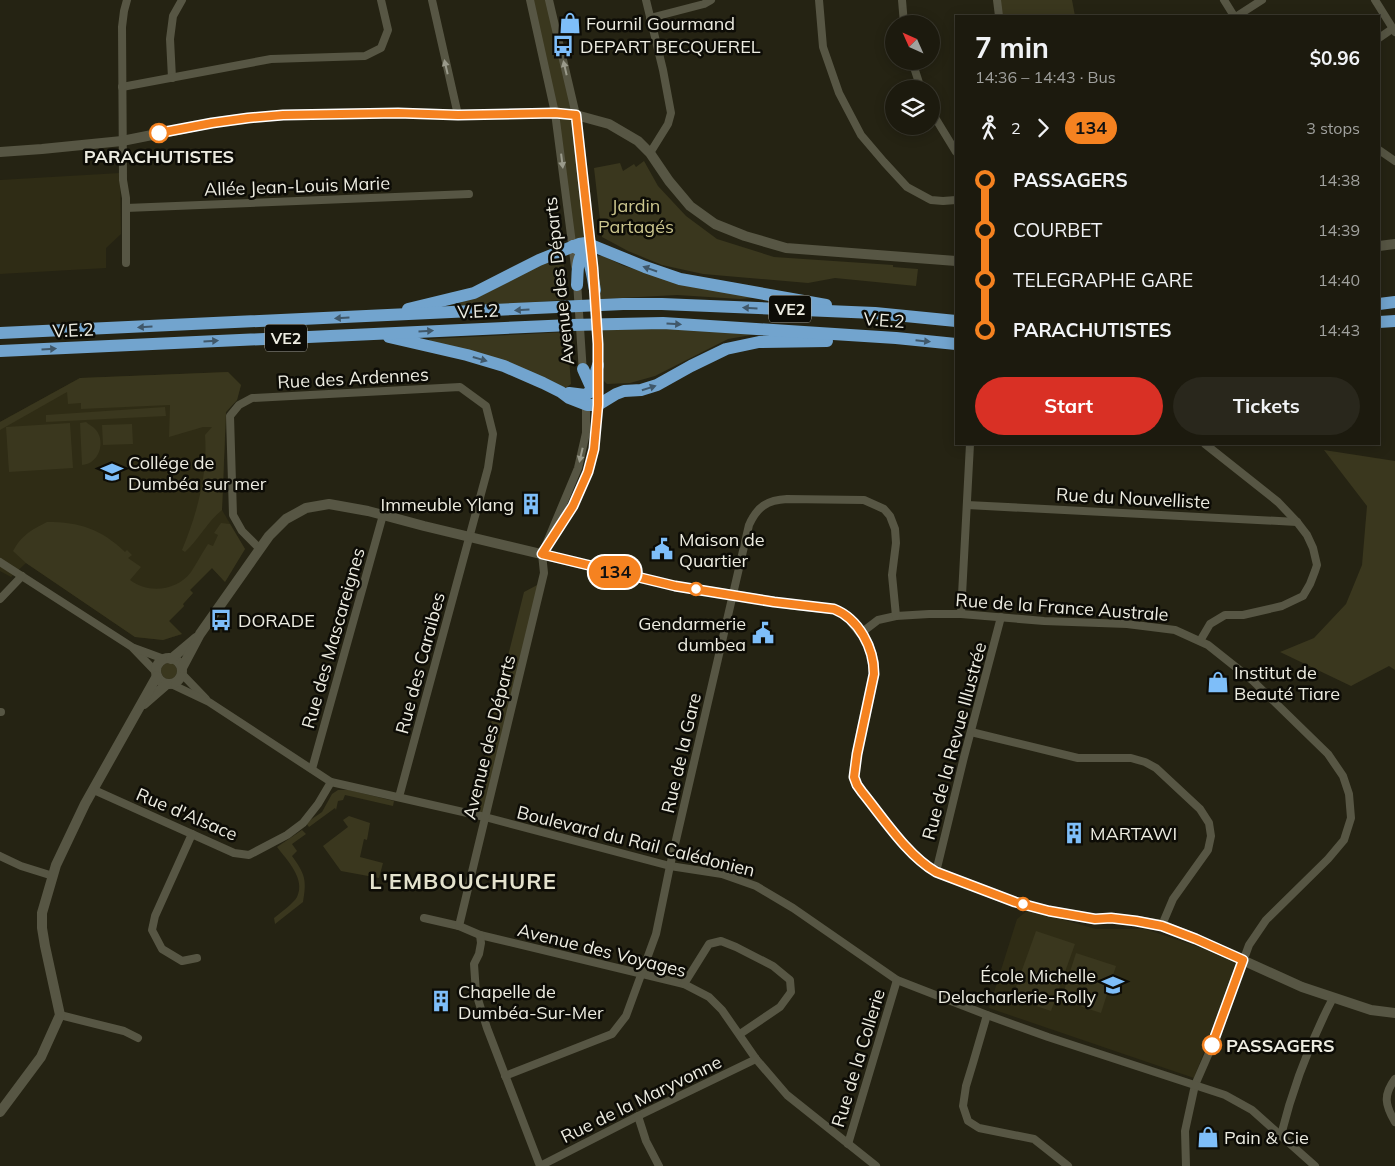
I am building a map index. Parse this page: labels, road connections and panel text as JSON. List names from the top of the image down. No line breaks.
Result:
{"streets":{"highway":["VE2","V.E.2"],"street":["Allée Jean-Louis Marie","Avenue des Départs","Rue des Ardennes","Rue du Nouvelliste","Rue de la France Australe","Rue des Mascareignes","Rue des Caraibes","Rue de la Revue Illustrée","Rue de la Gare","Rue d'Alsace","Boulevard du Rail Calédonien","Avenue des Voyages","Rue de la Collerie","Rue de la Maryvonne"]},"crossings":[["Avenue des Départs","Boulevard du Rail Calédonien"],["Avenue des Départs","Avenue des Voyages"],["Rue des Ardennes","Rue des Caraibes"],["Rue de la France Australe","Rue de la Revue Illustrée"],["Rue de la France Australe","Rue de la Gare"],["Rue de la France Australe","Boulevard du Rail Calédonien"],["Rue des Caraibes","Boulevard du Rail Calédonien"],["Rue de la Gare","Boulevard du Rail Calédonien"],["Rue de la Gare","Avenue des Voyages"],["Rue d'Alsace","Boulevard du Rail Calédonien"],["Boulevard du Rail Calédonien","Rue de la Collerie"],["Avenue des Voyages","Rue de la Collerie"],["Avenue des Voyages","Rue de la Maryvonne"]],"districts":["L'EMBOUCHURE"],"parks":["Jardin Partagés"],"places":{"shop":["Fournil Gourmand","Institut de Beauté Tiare","Pain & Cie"],"bus stop":["DEPART BECQUEREL","DORADE"],"other":["PARACHUTISTES","PASSAGERS"],"school or university":["Collége de Dumbéa sur mer","École Michelle Delacharlerie-Rolly"],"building":["Immeuble Ylang","MARTAWI","Chapelle de Dumbéa-Sur-Mer"],"public building":["Maison de Quartier","Gendarmerie dumbea"]},"lines":["bus line 134"],"north":"top left","page":{"on_map":"134","heading":["7 min","14:36 – 14:43 · Bus","$0.96"],"legs":["2","134","3 stops"],"list":[{"name":"PASSAGERS","value":"14:38"},{"name":"COURBET","value":"14:39"},{"name":"TELEGRAPHE GARE","value":"14:40"},{"name":"PARACHUTISTES","value":"14:43"}],"buttons":["Start","Tickets"]}}
